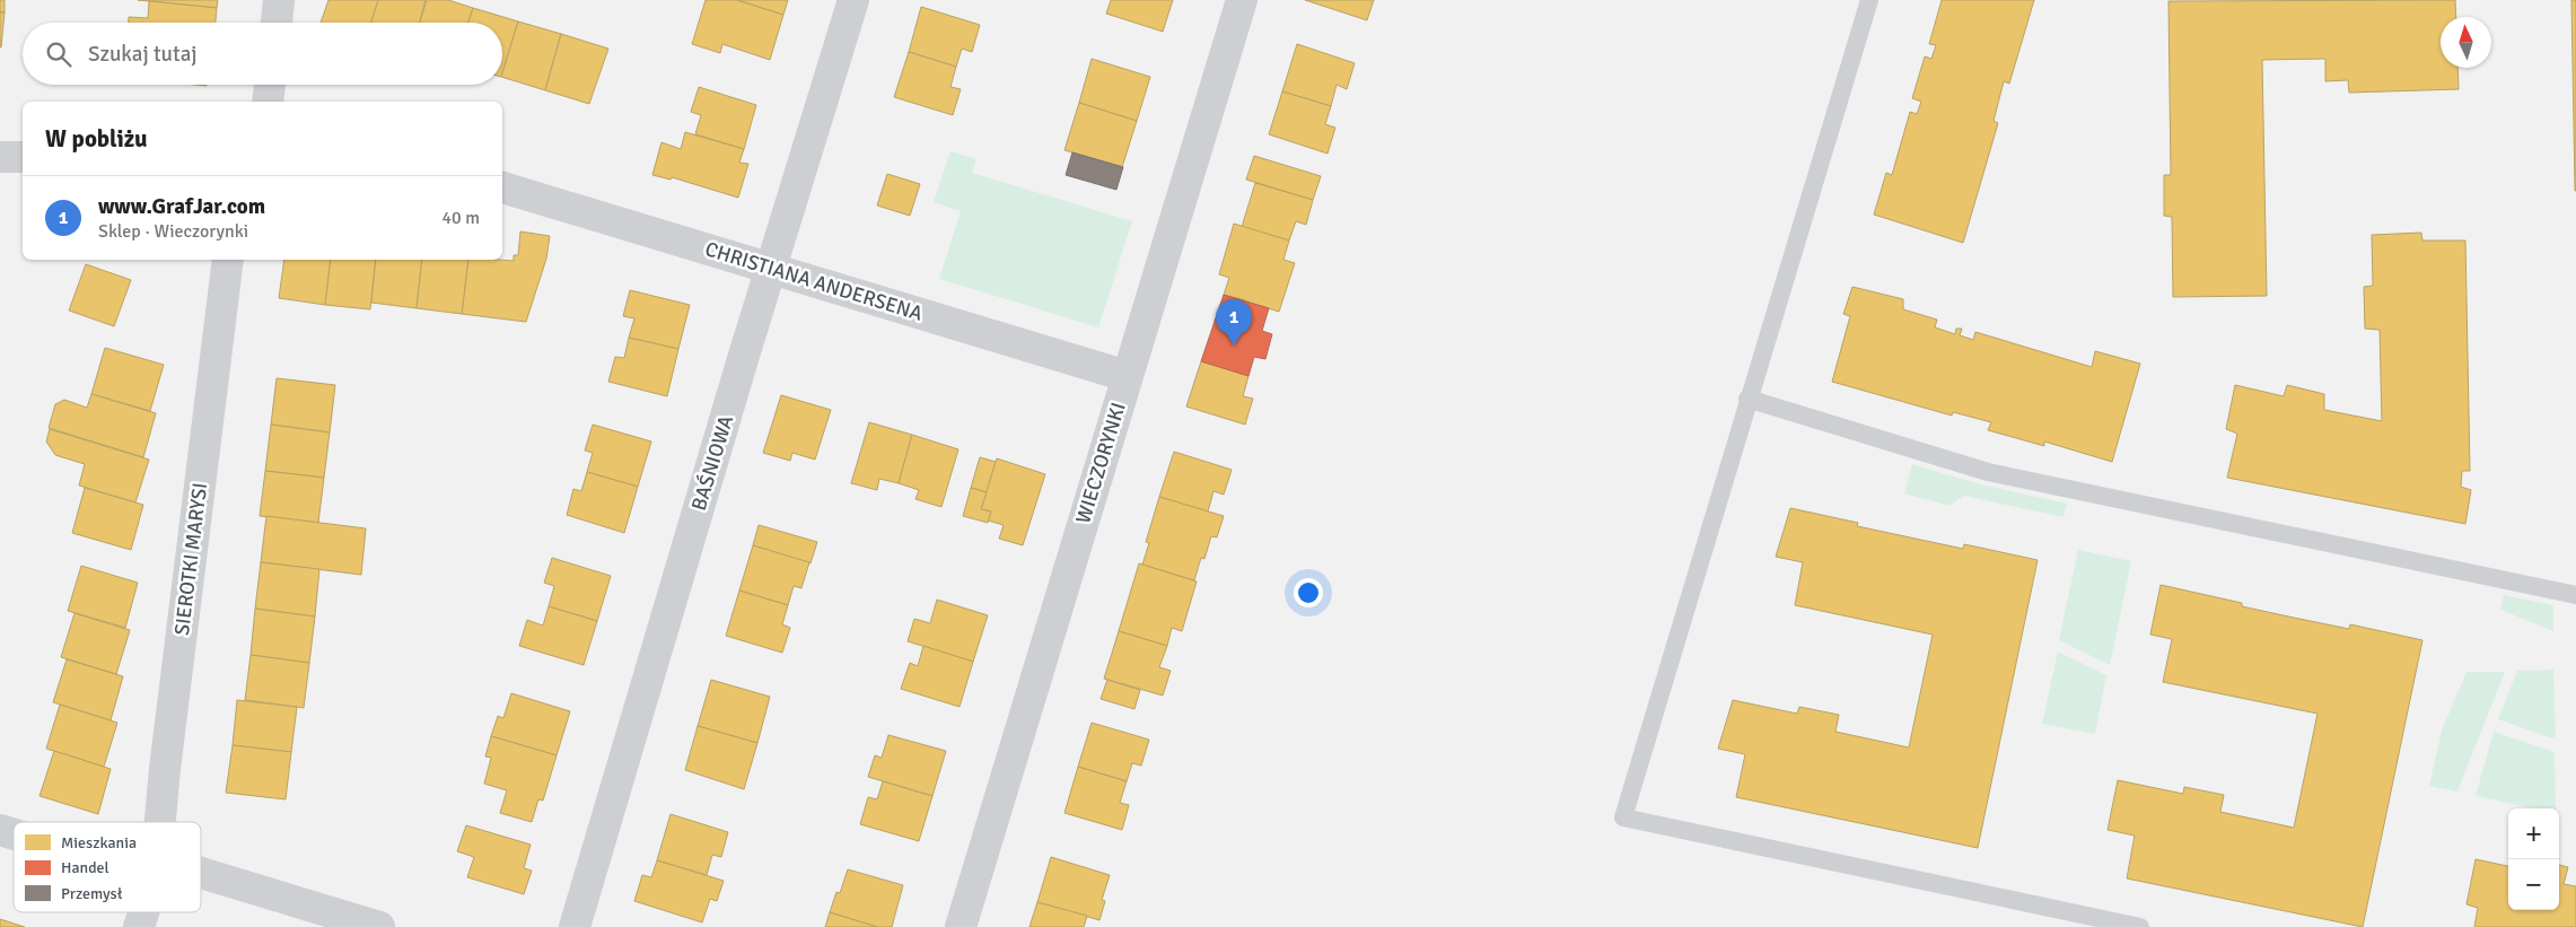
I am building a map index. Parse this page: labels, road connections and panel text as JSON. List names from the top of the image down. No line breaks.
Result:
{"streets":{"street":["CHRISTIANA ANDERSENA","BAŚNIOWA","WIECZORYNKI","SIEROTKI MARYSI"]},"crossings":[["CHRISTIANA ANDERSENA","BAŚNIOWA"],["CHRISTIANA ANDERSENA","WIECZORYNKI"]],"legend":["Mieszkania","Handel","Przemysł"],"north":"top","page":{"search":"Szukaj tutaj","heading":"W pobliżu","list":[{"mark":"1","name":"www.GrafJar.com","note":"Sklep · Wieczorynki","value":"40 m"}],"pins":"1","map_buttons":["+","−"]}}
